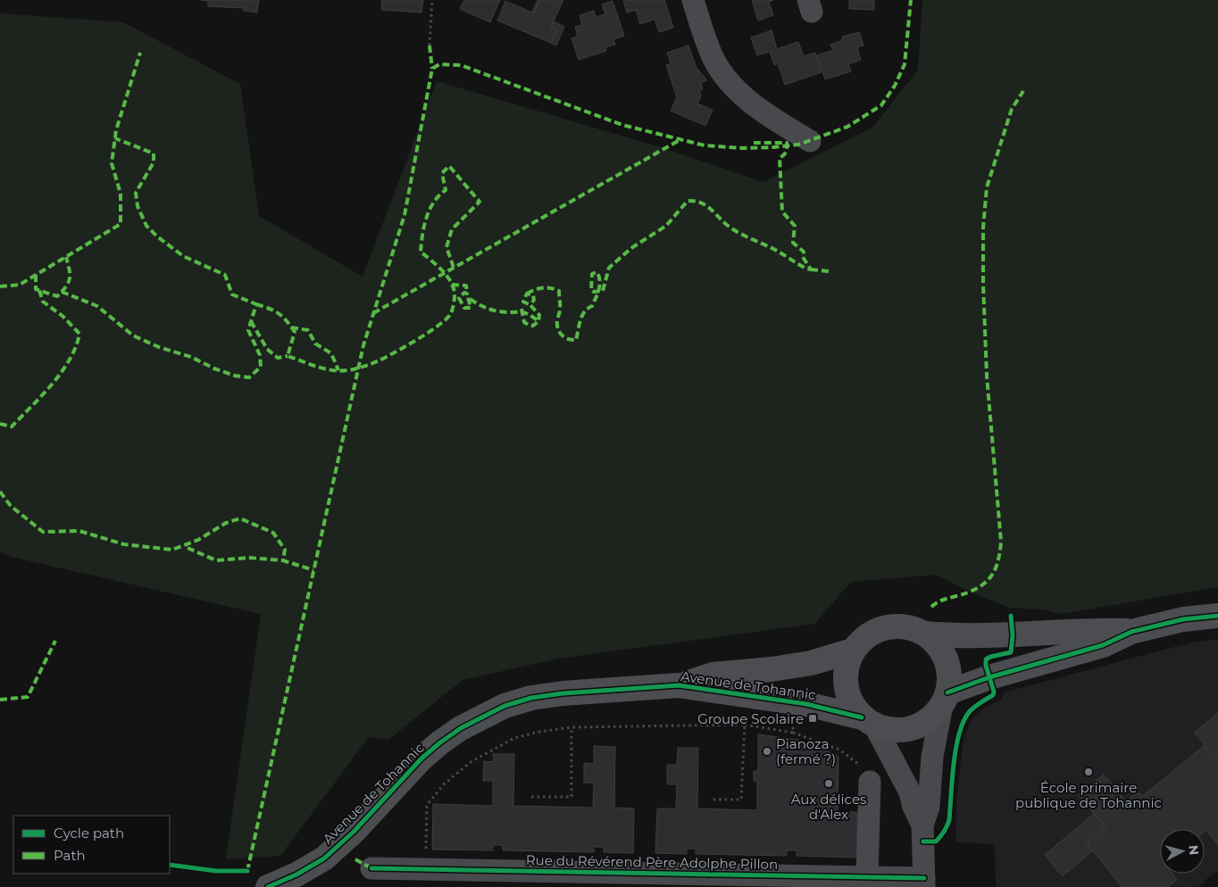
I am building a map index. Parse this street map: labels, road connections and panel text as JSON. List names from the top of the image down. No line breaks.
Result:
{"streets":{"street":["Avenue de Tohannic","Rue du Révérend Père Adolphe Pillon"]},"crossings":[["Avenue de Tohannic","Rue du Révérend Père Adolphe Pillon"]],"places":{"transit":["Groupe Scolaire"],"other":["Pianoza (fermé ?)","École primaire publique de Tohannic","Aux délices d'Alex"]},"legend":["Cycle path","Path"],"north":"right"}
